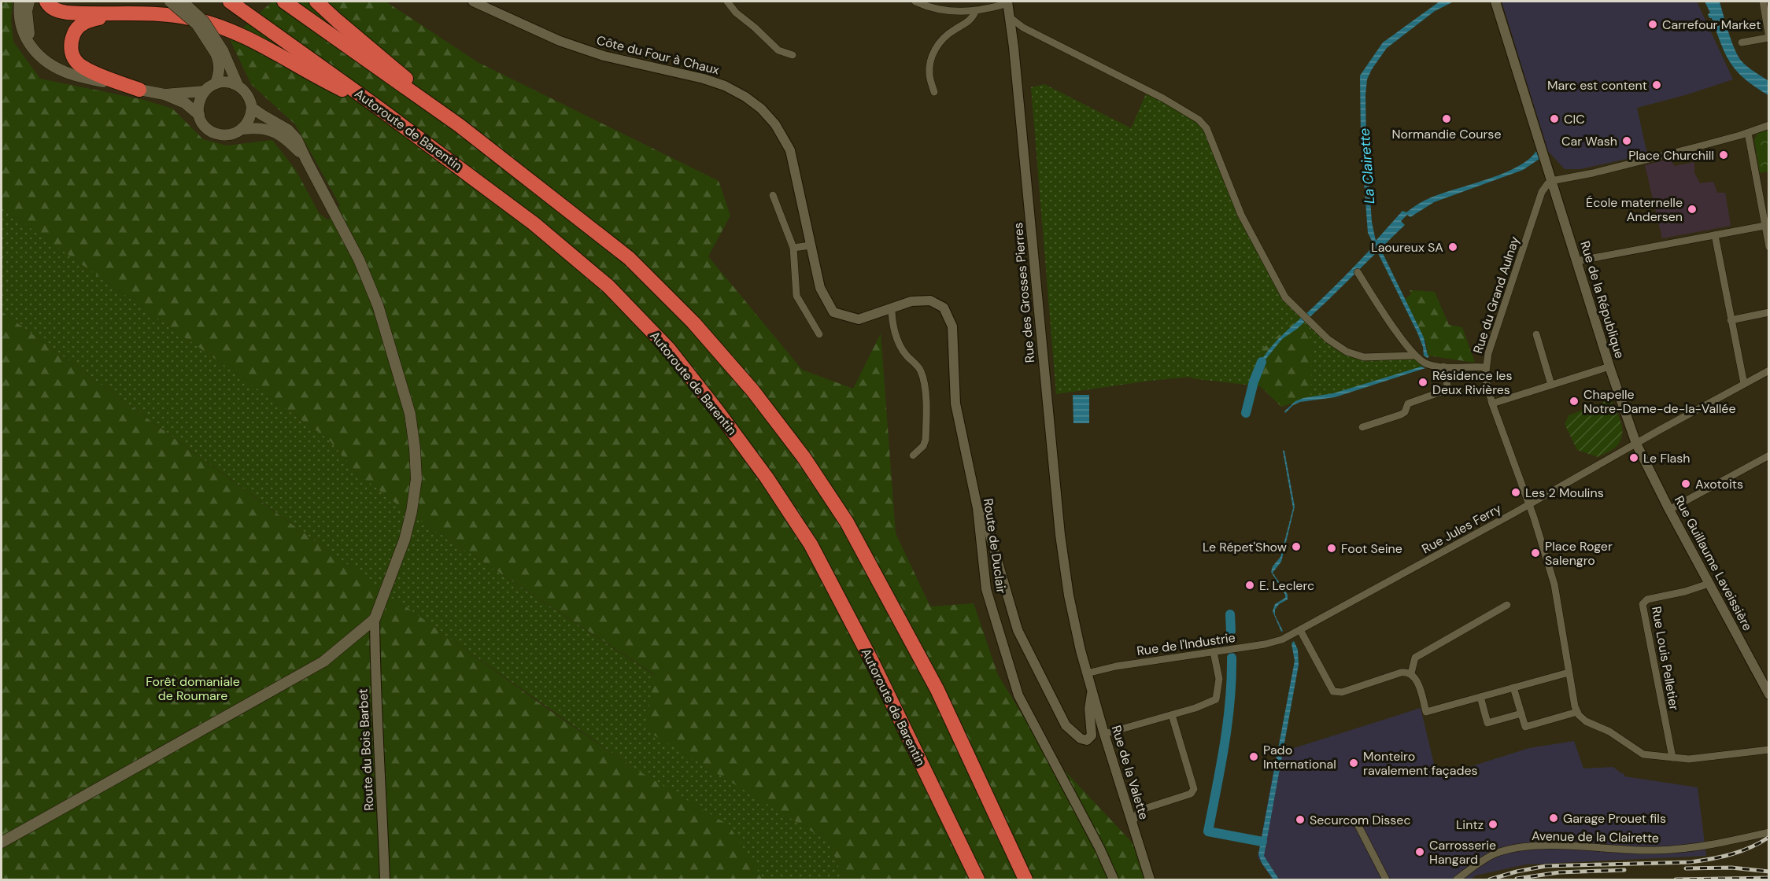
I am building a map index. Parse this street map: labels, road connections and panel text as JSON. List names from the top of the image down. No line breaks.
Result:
{"streets":{"highway":["Autoroute de Barentin"],"street":["Côte du Four à Chaux","Rue des Grosses Pierres","Rue du Grand Aulnay","Rue de la République","Rue Jules Ferry","Route de Duclair","Rue Guillaume Laveissière","Rue de l'Industrie","Rue Louis Pelletier","Route du Bois Barbet","Rue de la Valette","Avenue de la Clairette"]},"crossings":[["Côte du Four à Chaux","Route de Duclair"],["Rue des Grosses Pierres","Rue de l'Industrie"],["Rue des Grosses Pierres","Rue de la Valette"],["Rue du Grand Aulnay","Rue de la République"],["Rue du Grand Aulnay","Rue Jules Ferry"],["Rue de la République","Rue Jules Ferry"],["Rue de la République","Rue Guillaume Laveissière"],["Rue Jules Ferry","Rue Guillaume Laveissière"],["Rue Jules Ferry","Rue de l'Industrie"],["Rue Guillaume Laveissière","Rue Louis Pelletier"],["Rue de l'Industrie","Rue de la Valette"]],"water":["La Clairette"],"parks":["Forêt domaniale de Roumare"],"places":["Carrefour Market","Marc est content","Normandie Course","CIC","Car Wash","Place Churchill","École maternelle Andersen","Laoureux SA","Résidence les Deux Rivières","Chapelle Notre-Dame-de-la-Vallée","Le Flash","Axotoits","Les 2 Moulins","Le Répet'Show","Foot Seine","Place Roger Salengro","E. Leclerc","Pado International","Monteiro ravalement façades","Garage Prouet fils","Securcom Dissec","Lintz","Carrosserie Hangard"]}
